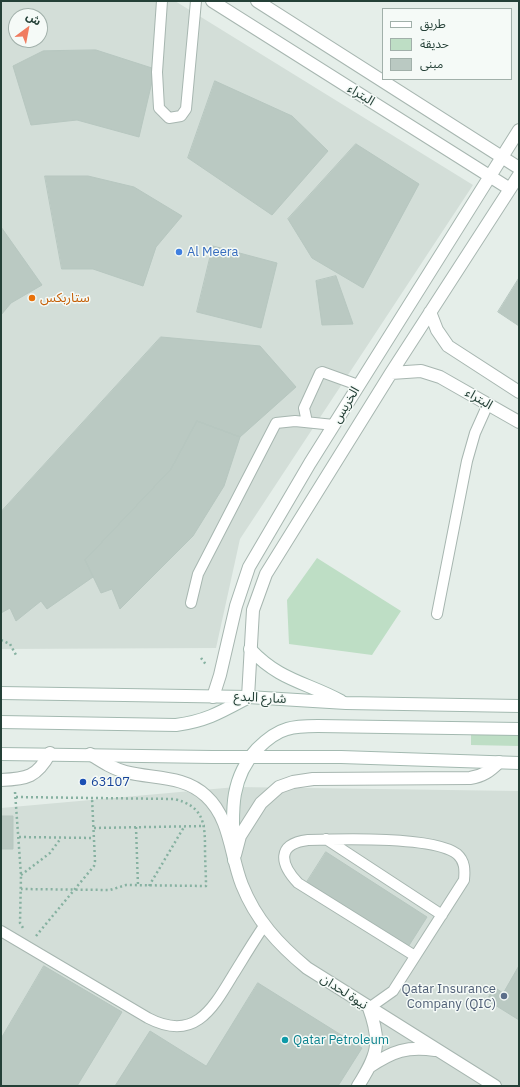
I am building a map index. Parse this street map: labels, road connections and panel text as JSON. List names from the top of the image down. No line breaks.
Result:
{"streets":{"street":["البتراء","الخريس","شارع البدع","نيوة لحدان"]},"crossings":[["البتراء","الخريس"],["الخريس","شارع البدع"]],"places":["Al Meera","ستاربكس","63107","Qatar Insurance Company (QIC)","Qatar Petroleum"],"legend":["طريق","حديقة","مبنى"],"north":"top right"}
